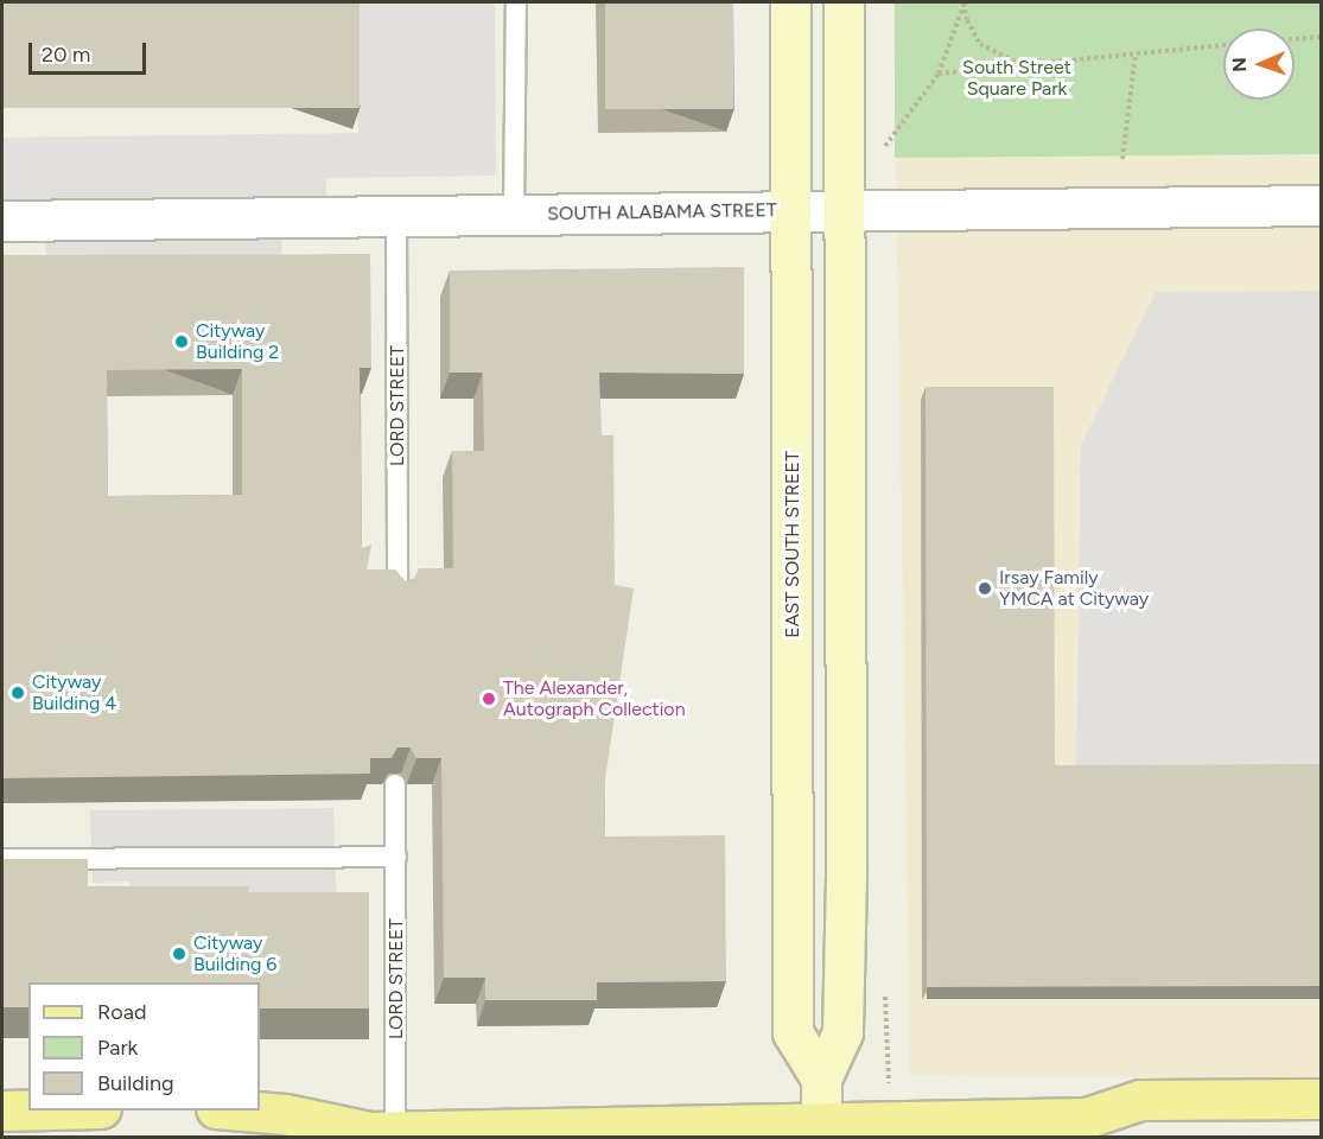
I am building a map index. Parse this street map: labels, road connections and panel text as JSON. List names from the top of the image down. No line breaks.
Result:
{"streets":{"main road":["EAST SOUTH STREET"],"street":["SOUTH ALABAMA STREET"],"lane":["LORD STREET"]},"crossings":[["SOUTH ALABAMA STREET","LORD STREET"],["SOUTH ALABAMA STREET","EAST SOUTH STREET"]],"parks":["South Street Square Park"],"places":["Cityway Building 2","Irsay Family YMCA at Cityway","Cityway Building 4","The Alexander, Autograph Collection","Cityway Building 6"],"legend":["Road","Park","Building"],"scale_bar":"20 m","north":"left"}
